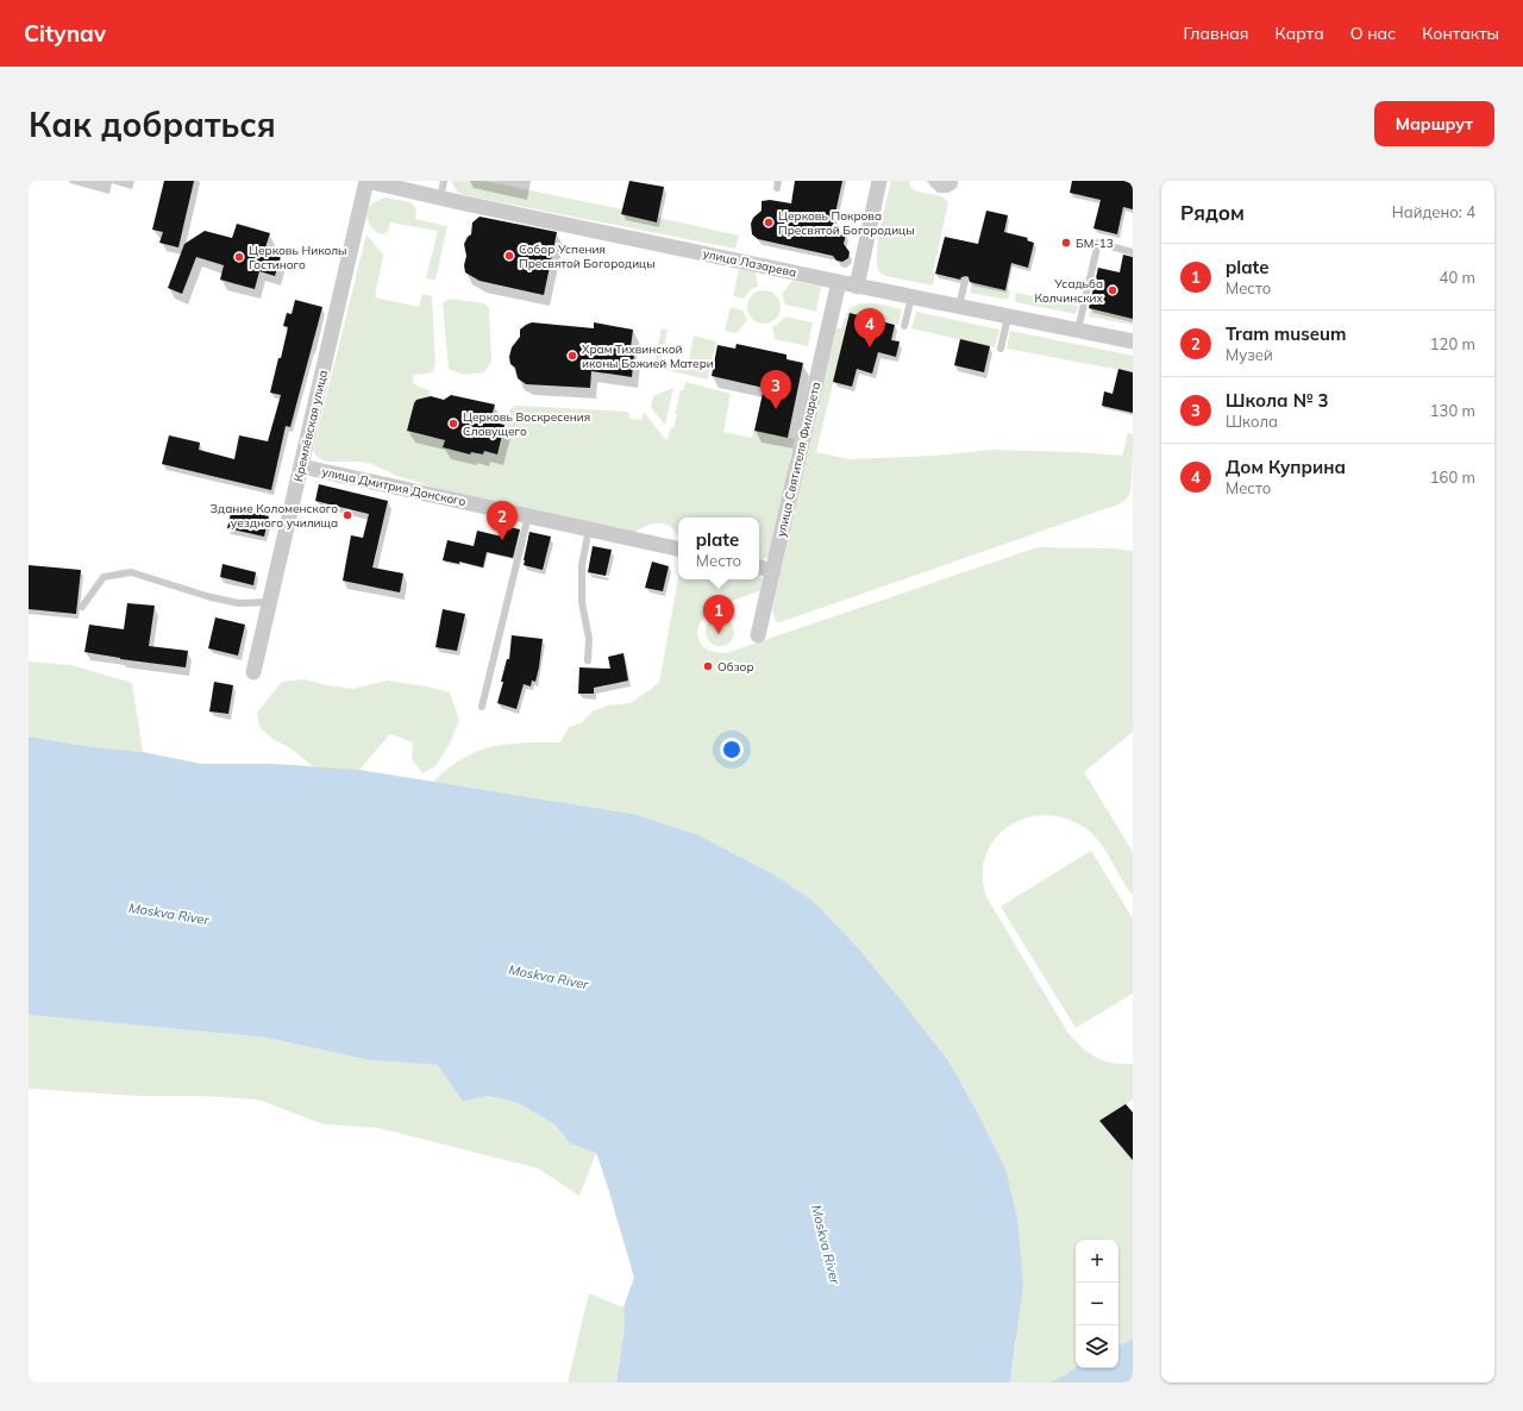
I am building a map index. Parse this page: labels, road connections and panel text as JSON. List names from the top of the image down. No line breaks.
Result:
{"streets":{"street":["улица Лазарева","Кремлёвская улица","улица Святителя Филарета","улица Дмитрия Донского"]},"crossings":[["улица Лазарева","Кремлёвская улица"],["улица Лазарева","улица Святителя Филарета"],["Кремлёвская улица","улица Дмитрия Донского"]],"water":["Moskva River"],"places":["Церковь Покрова Пресвятой Богородицы","БМ-13","Собор Успения Пресвятой Богородицы","Церковь Николы Гостиного","Усадьба Колчинских","Храм Тихвинской иконы Божией Матери","Церковь Воскресения Словущего","Здание Коломенского уездного училища","Обзор"],"page":{"header":"Citynav","nav":["Главная","Карта","О нас","Контакты"],"buttons":"Маршрут","title":"Как добраться","heading":["Рядом","Найдено: 4"],"list":[{"mark":"1","name":"plate","note":"Место","value":"40 m"},{"mark":"2","name":"Tram museum","note":"Музей","value":"120 m"},{"mark":"3","name":"Школа № 3","note":"Школа","value":"130 m"},{"mark":"4","name":"Дом Куприна","note":"Место","value":"160 m"}],"pins":["4","3","2","1"],"popup":["plate","Место"],"map_buttons":["+","−"]}}
